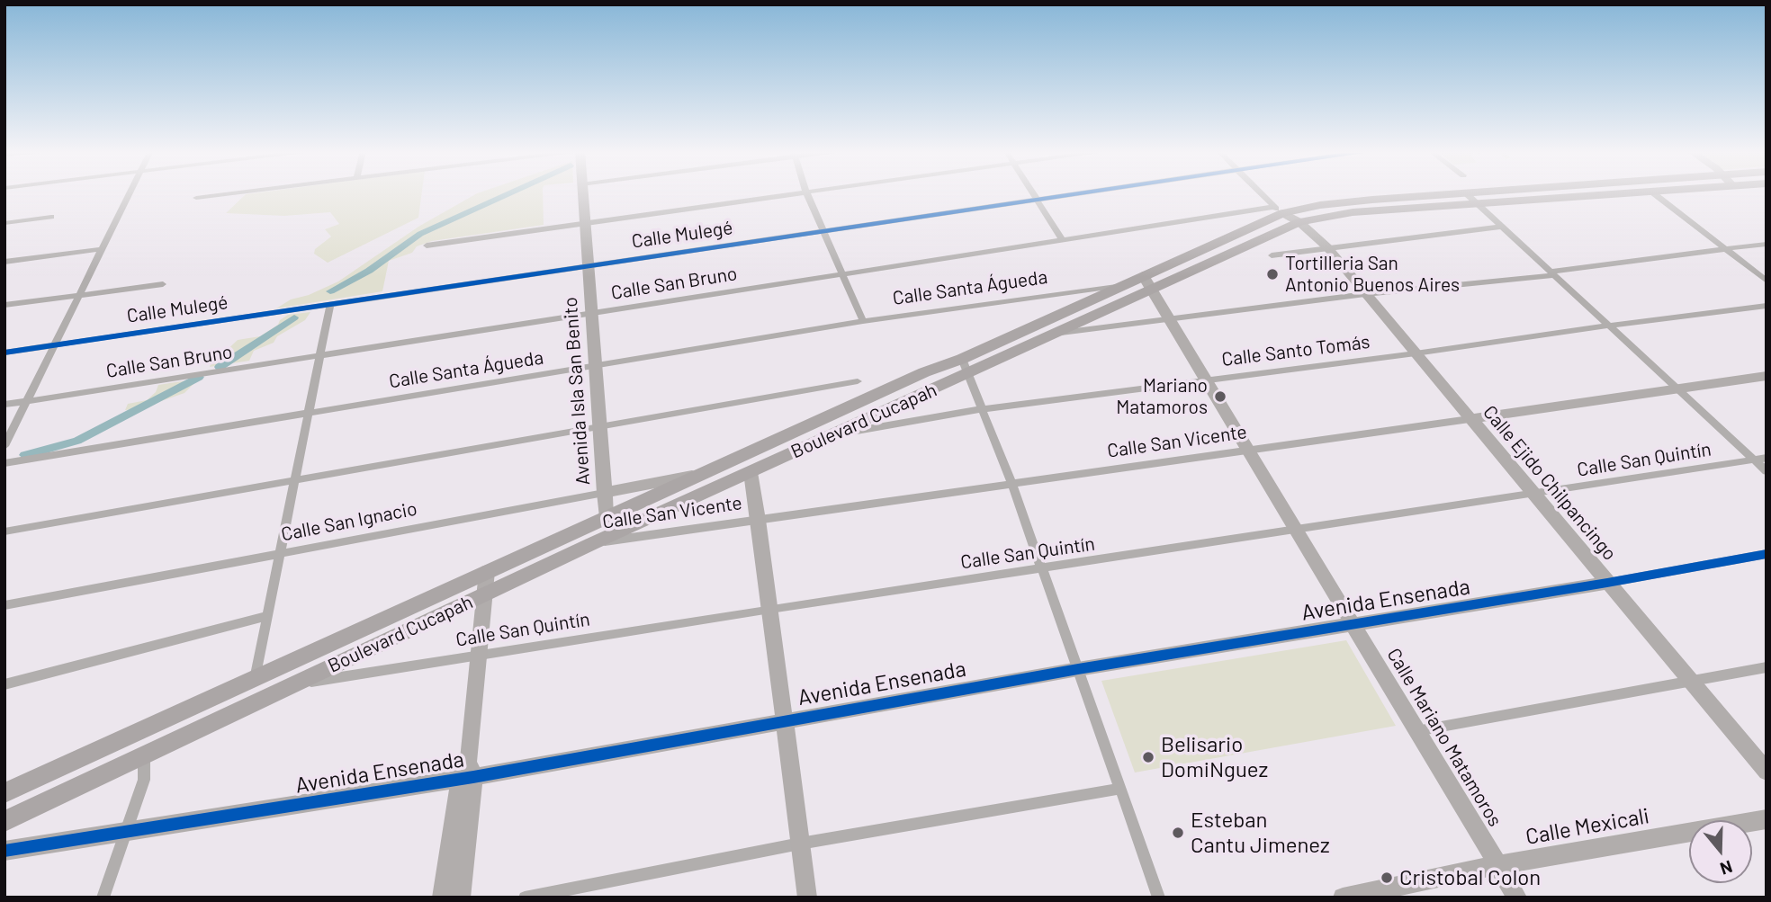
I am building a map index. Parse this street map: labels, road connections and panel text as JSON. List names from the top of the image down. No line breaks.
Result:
{"streets":{"main road":["Boulevard Cucapah"],"street":["Calle Mulegé","Calle San Bruno","Calle Santa Águeda","Calle Santo Tomás","Avenida Isla San Benito","Calle San Vicente","Calle San Quintín","Calle Ejido Chilpancingo","Calle San Ignacio","Avenida Ensenada","Calle Mariano Matamoros","Calle Mexicali"]},"crossings":[["Calle Mulegé","Avenida Isla San Benito"],["Calle San Bruno","Avenida Isla San Benito"],["Calle San Bruno","Boulevard Cucapah"],["Calle San Bruno","Calle Ejido Chilpancingo"],["Calle Santa Águeda","Avenida Isla San Benito"],["Calle Santa Águeda","Boulevard Cucapah"],["Calle Santo Tomás","Boulevard Cucapah"],["Calle Santo Tomás","Calle Ejido Chilpancingo"],["Calle Santo Tomás","Calle Mariano Matamoros"],["Avenida Isla San Benito","Boulevard Cucapah"],["Avenida Isla San Benito","Calle San Ignacio"],["Boulevard Cucapah","Calle San Vicente"],["Boulevard Cucapah","Calle San Quintín"],["Boulevard Cucapah","Calle Ejido Chilpancingo"],["Boulevard Cucapah","Calle San Ignacio"],["Boulevard Cucapah","Calle Mariano Matamoros"],["Calle San Vicente","Calle Ejido Chilpancingo"],["Calle San Vicente","Calle Mariano Matamoros"],["Calle San Quintín","Calle Ejido Chilpancingo"],["Calle San Quintín","Calle Mariano Matamoros"],["Calle Ejido Chilpancingo","Avenida Ensenada"],["Avenida Ensenada","Calle Mariano Matamoros"],["Calle Mariano Matamoros","Calle Mexicali"]],"places":["Tortilleria San Antonio Buenos Aires","Mariano Matamoros","Belisario DomiNguez","Esteban Cantu Jimenez","Cristobal Colon"],"north":"bottom"}
